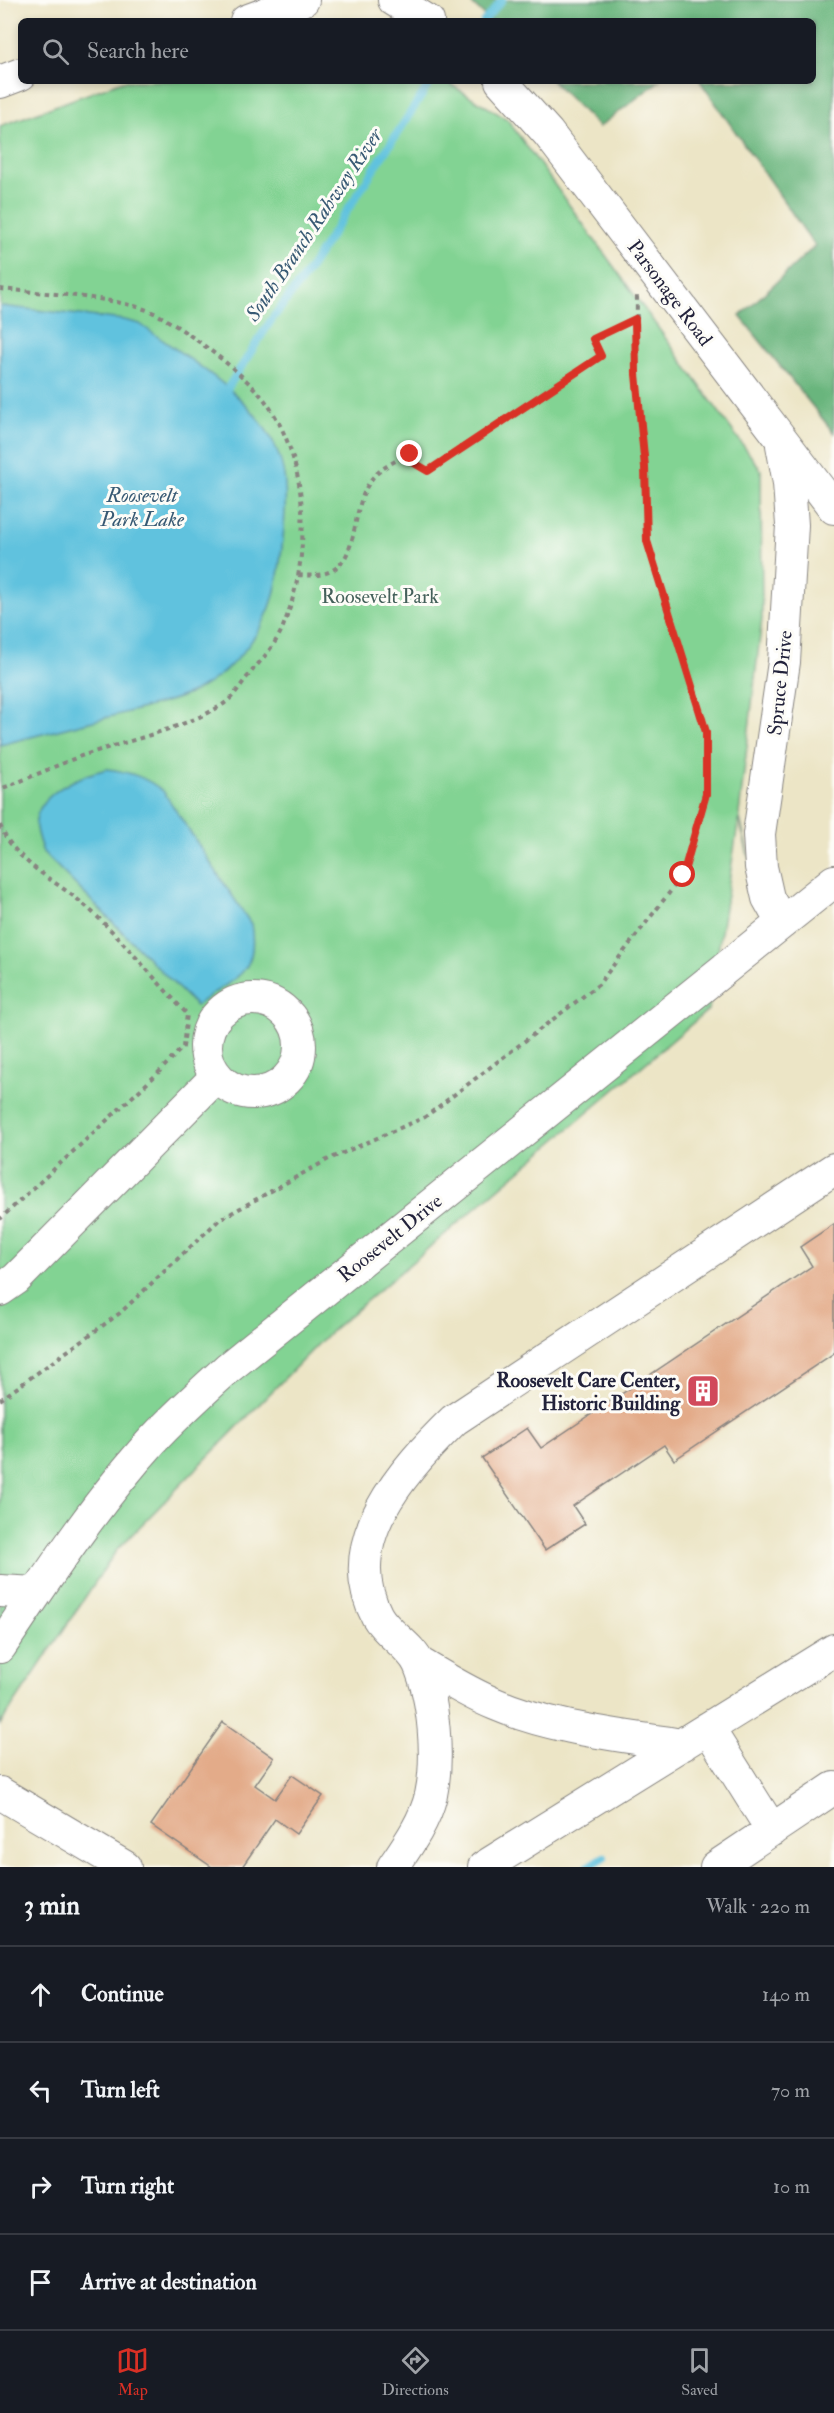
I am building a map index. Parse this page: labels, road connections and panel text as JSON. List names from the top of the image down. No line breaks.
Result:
{"streets":{"street":["Parsonage Road","Spruce Drive","Roosevelt Drive"]},"crossings":[["Parsonage Road","Spruce Drive"],["Spruce Drive","Roosevelt Drive"]],"water":["South Branch Rahway River","Roosevelt Park Lake"],"parks":["Roosevelt Park"],"places":{"building":["Roosevelt Care Center, Historic Building"]},"page":{"search":"Search here","heading":["3 min","Walk · 220 m"],"list":[["Continue","140 m"],["Turn left","70 m"],["Turn right","10 m"],"Arrive at destination"],"nav":["Map","Directions","Saved"]}}
